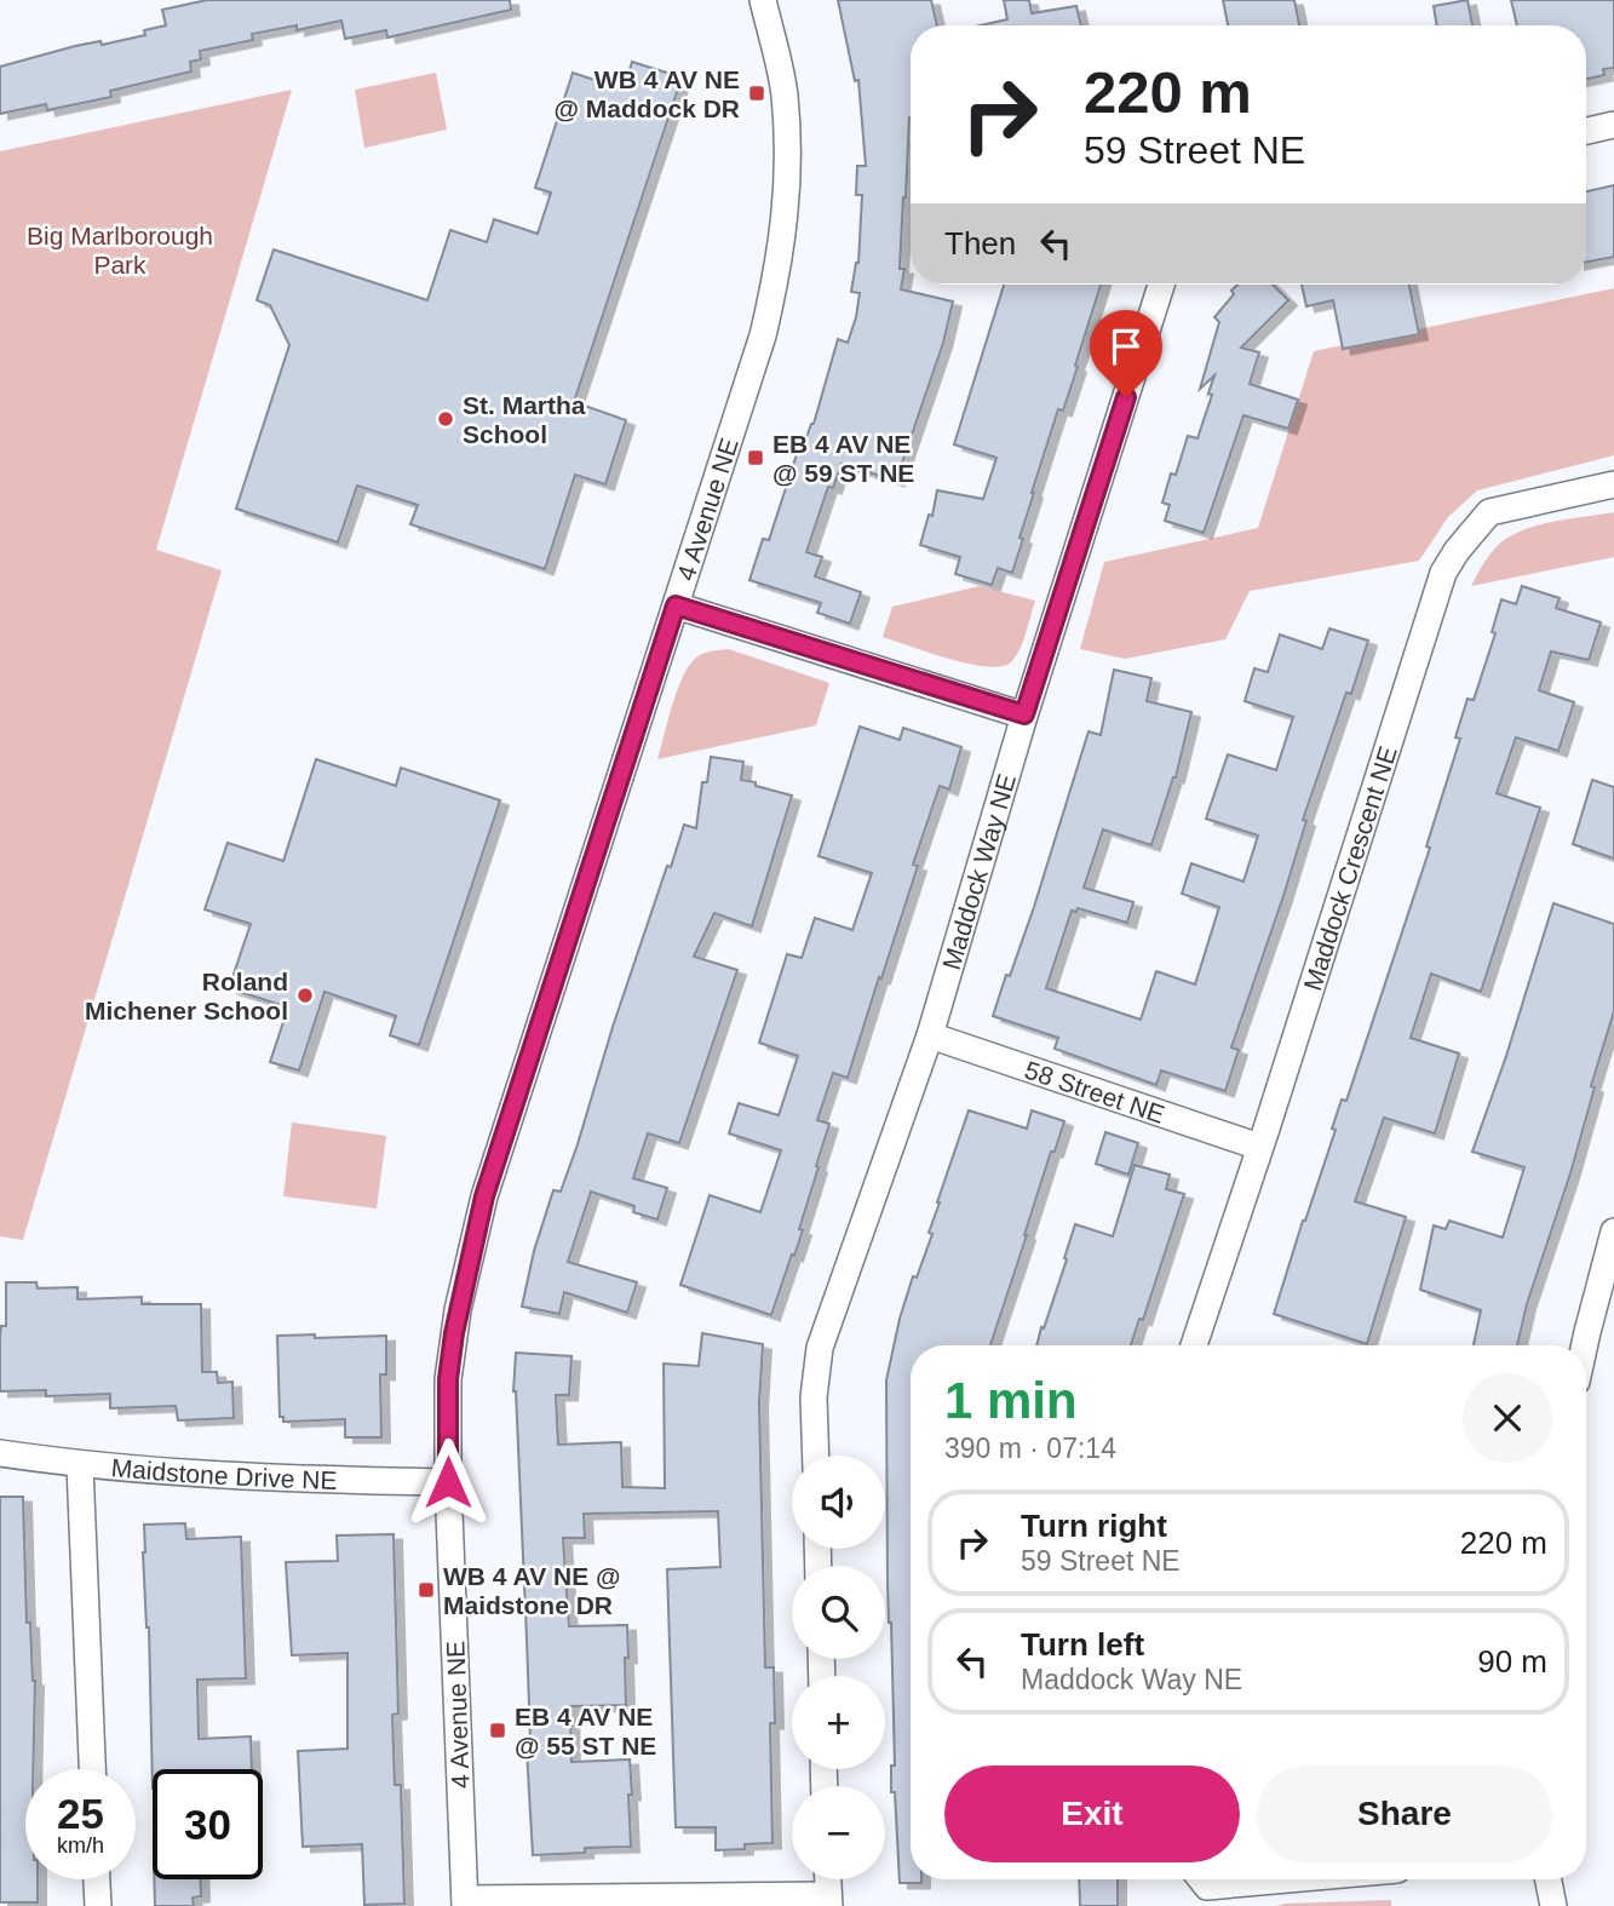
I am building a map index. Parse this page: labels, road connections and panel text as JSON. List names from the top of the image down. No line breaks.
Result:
{"streets":{"street":["4 Avenue NE","Maddock Crescent NE","Maddock Way NE","58 Street NE","Maidstone Drive NE"]},"crossings":[["4 Avenue NE","Maidstone Drive NE"],["Maddock Crescent NE","58 Street NE"],["Maddock Way NE","58 Street NE"]],"parks":["Big Marlborough Park"],"places":{"transit":["WB 4 AV NE @ Maddock DR","EB 4 AV NE @ 59 ST NE","WB 4 AV NE @ Maidstone DR","EB 4 AV NE @ 55 ST NE"],"other":["St. Martha School","Roland Michener School"]},"page":{"turn":["220 m","59 Street NE"],"then":"Then","heading":["1 min","390 m · 07:14"],"map_buttons":["+","−"],"list":[{"name":"Turn right","note":"59 Street NE","value":"220 m"},{"name":"Turn left","note":"Maddock Way NE","value":"90 m"}],"buttons":["Exit","Share"],"speed":"25 km/h","limit":"30"}}
